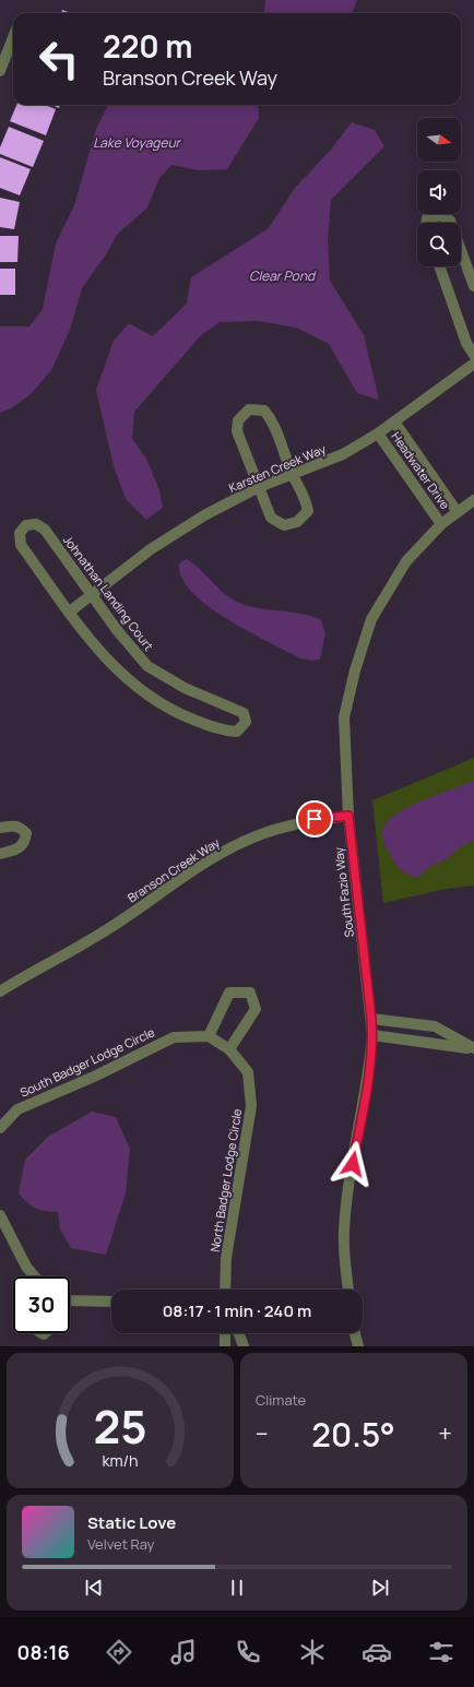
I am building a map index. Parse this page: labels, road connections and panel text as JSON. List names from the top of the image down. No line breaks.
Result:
{"streets":{"street":["Karsten Creek Way","Headwater Drive","Johnathan Landing Court","Branson Creek Way","South Fazio Way","South Badger Lodge Circle","North Badger Lodge Circle"]},"crossings":[["Karsten Creek Way","Headwater Drive"],["Karsten Creek Way","Johnathan Landing Court"],["Headwater Drive","South Fazio Way"],["Branson Creek Way","South Fazio Way"],["South Badger Lodge Circle","North Badger Lodge Circle"]],"water":["Lake Voyageur","Clear Pond"],"north":"right","page":{"turn":["220 m","Branson Creek Way"],"limit":"30","trip":"08:17 · 1 min · 240 m","tile":"Climate","heat":["−","20.5°","+"],"song":["Static Love","Velvet Ray"],"tabs":"08:16","gauge":["25","km/h"]}}
